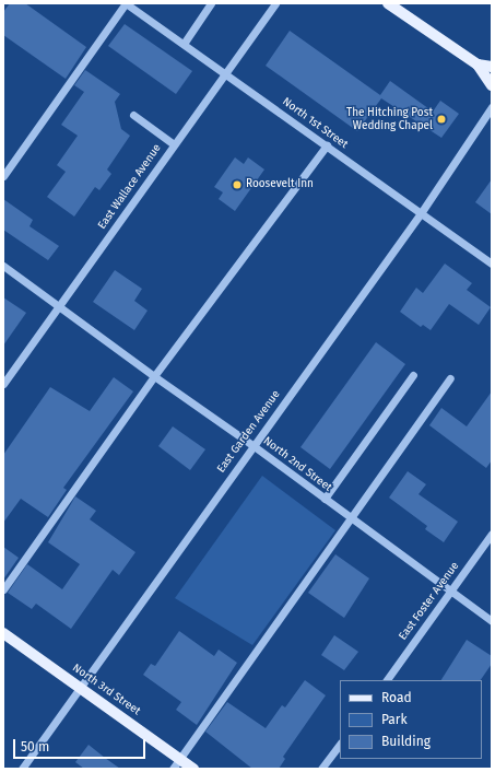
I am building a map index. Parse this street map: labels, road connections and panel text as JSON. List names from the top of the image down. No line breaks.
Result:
{"streets":{"main road":["North 3rd Street"],"street":["North 1st Street","East Wallace Avenue","East Garden Avenue","North 2nd Street","East Foster Avenue"]},"crossings":[["North 1st Street","East Wallace Avenue"],["North 1st Street","East Garden Avenue"],["East Wallace Avenue","North 2nd Street"],["East Garden Avenue","North 2nd Street"],["East Garden Avenue","North 3rd Street"],["North 2nd Street","East Foster Avenue"]],"places":["The Hitching Post Wedding Chapel","Roosevelt Inn"],"legend":["Road","Park","Building"],"scale_bar":"50 m"}
